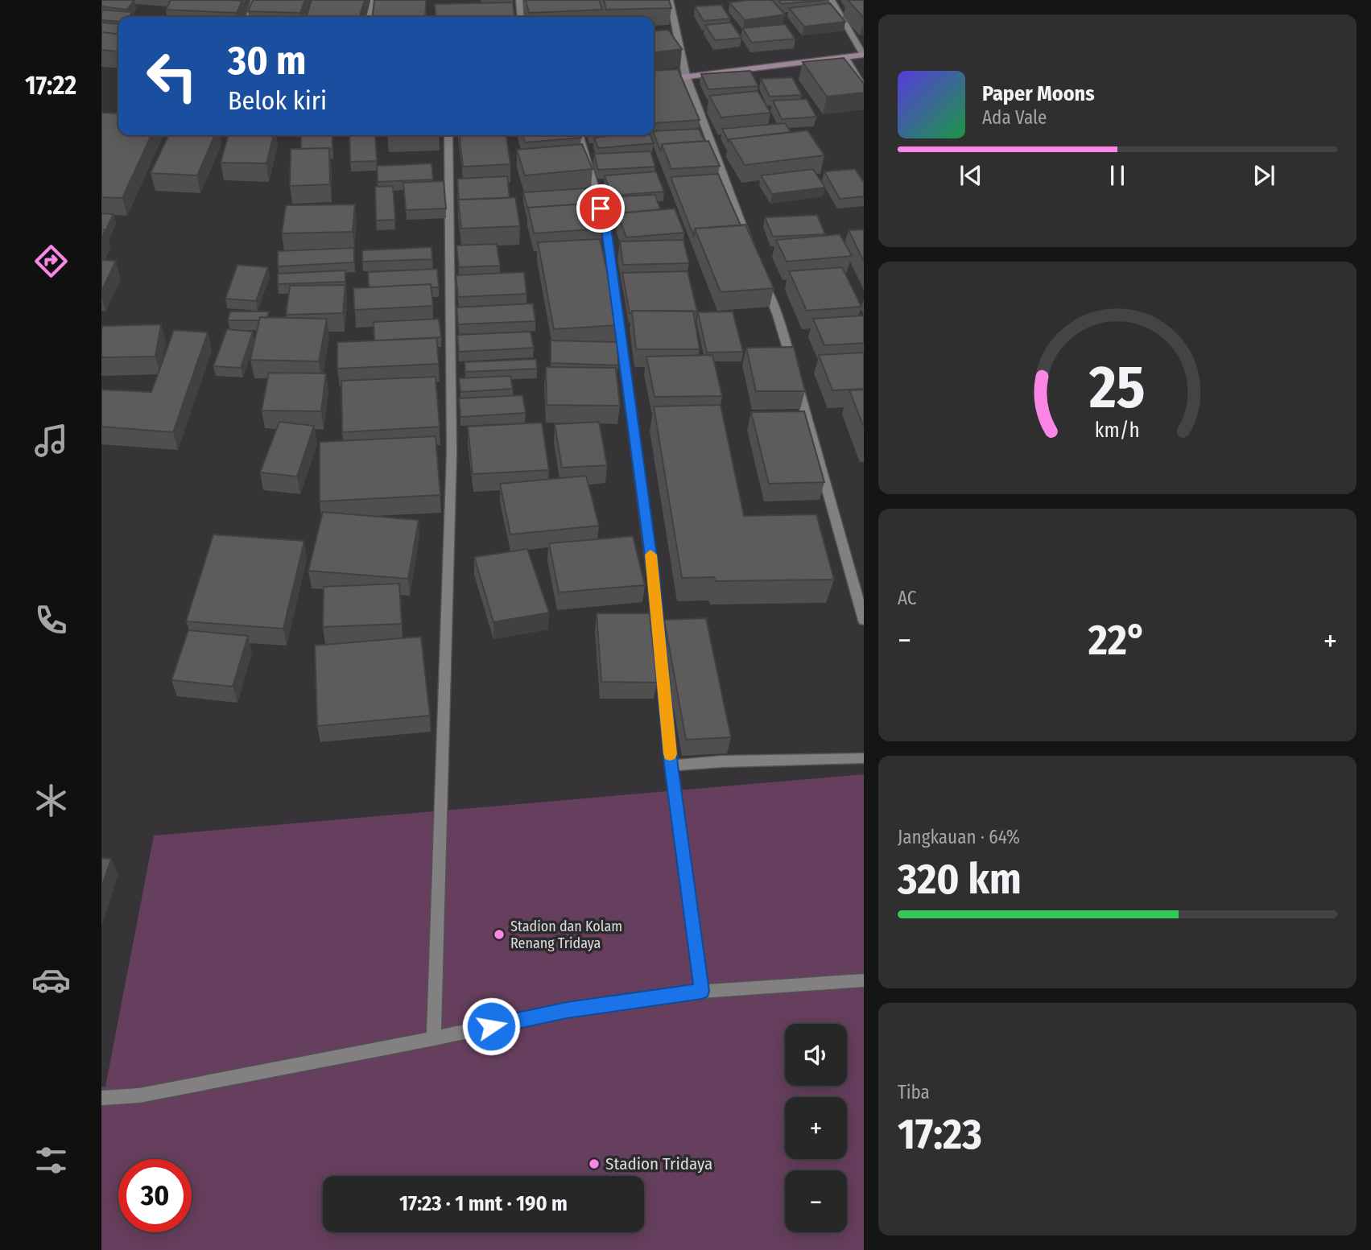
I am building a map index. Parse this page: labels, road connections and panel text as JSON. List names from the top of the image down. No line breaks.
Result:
{"places":["Stadion dan Kolam Renang Tridaya","Stadion Tridaya"],"page":{"tabs":"17:22","turn":["30 m","Belok kiri"],"song":["Paper Moons","Ada Vale"],"tile":["AC",["Jangkauan · 64%","320 km"],["Tiba","17:23"]],"heat":["−","22°","+"],"map_buttons":["+","−"],"limit":"30","trip":"17:23 · 1 mnt · 190 m","gauge":["25","km/h"]}}
